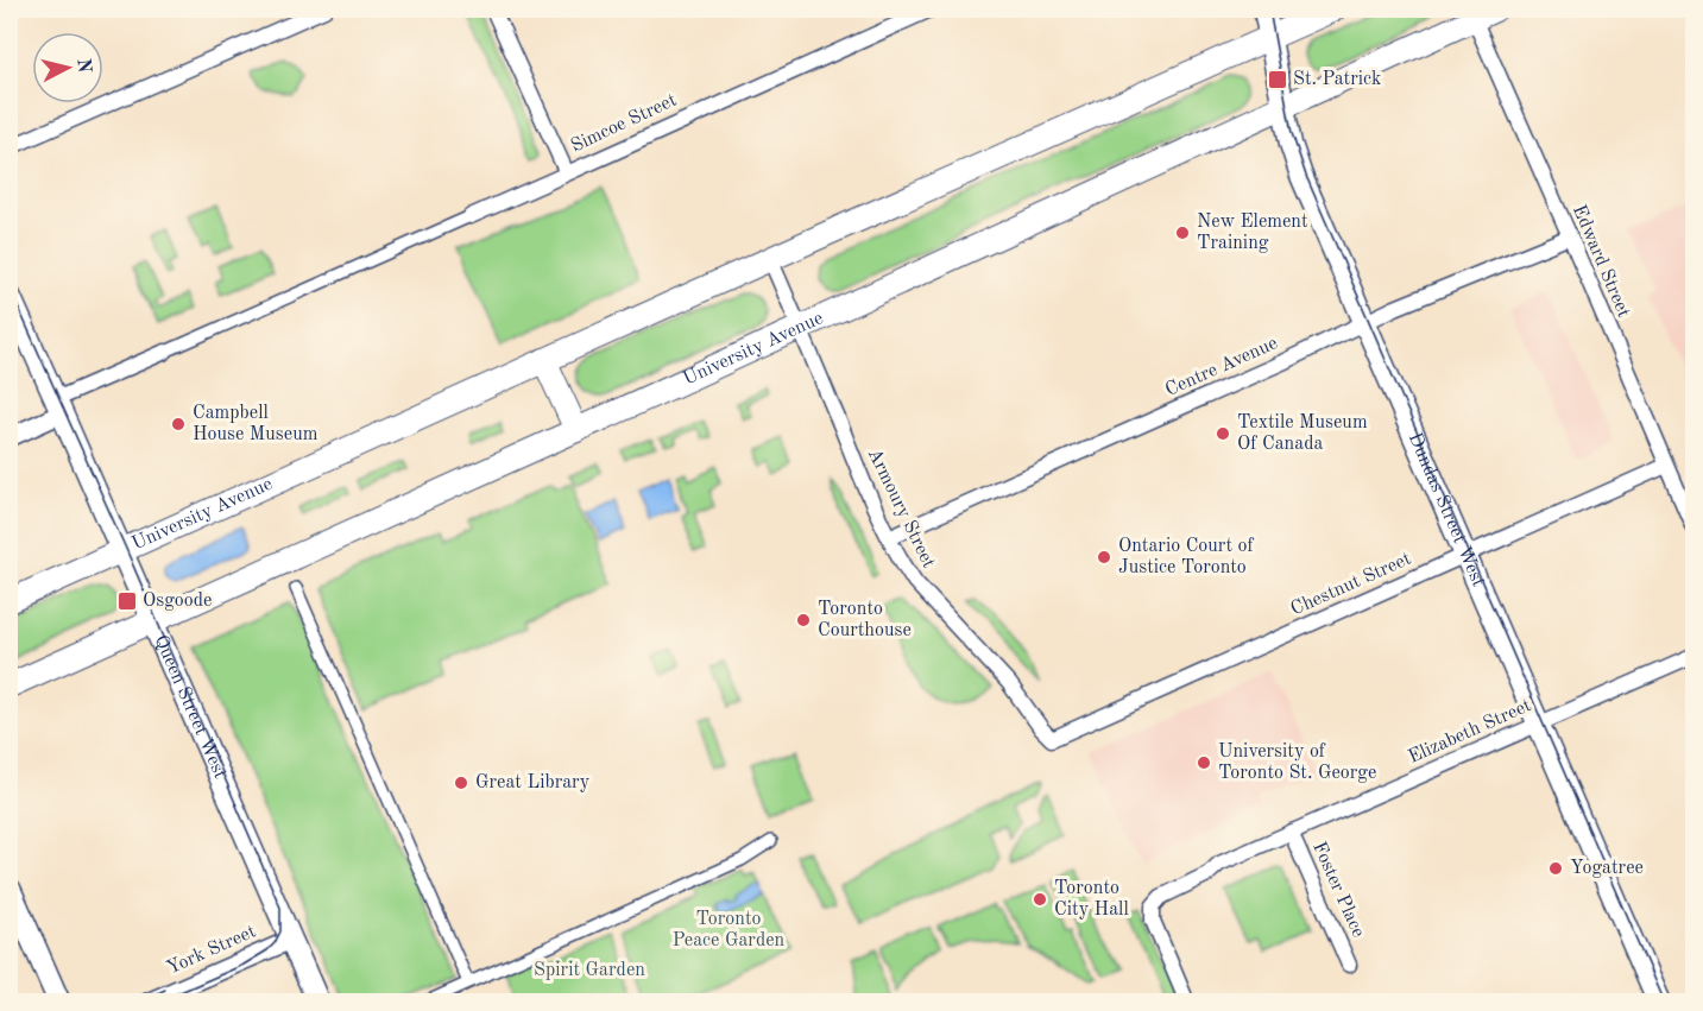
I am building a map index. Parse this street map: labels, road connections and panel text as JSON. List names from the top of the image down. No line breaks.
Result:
{"streets":{"main road":["University Avenue","Dundas Street West","Queen Street West"],"street":["Simcoe Street","Edward Street","Centre Avenue","Armoury Street","Chestnut Street","Elizabeth Street","Foster Place","York Street"]},"crossings":[["Simcoe Street","Queen Street West"],["Edward Street","University Avenue"],["Edward Street","Centre Avenue"],["Edward Street","Chestnut Street"],["University Avenue","Armoury Street"],["University Avenue","Dundas Street West"],["University Avenue","Queen Street West"],["Centre Avenue","Armoury Street"],["Centre Avenue","Dundas Street West"],["Armoury Street","Chestnut Street"],["Dundas Street West","Chestnut Street"],["Dundas Street West","Elizabeth Street"],["Queen Street West","York Street"],["Elizabeth Street","Foster Place"]],"parks":["Toronto Peace Garden","Spirit Garden"],"places":{"transit":["St. Patrick","Osgoode"],"other":["New Element Training","Campbell House Museum","Textile Museum Of Canada","Ontario Court of Justice Toronto","Toronto Courthouse","University of Toronto St. George","Great Library","Yogatree","Toronto City Hall"]},"north":"right"}
